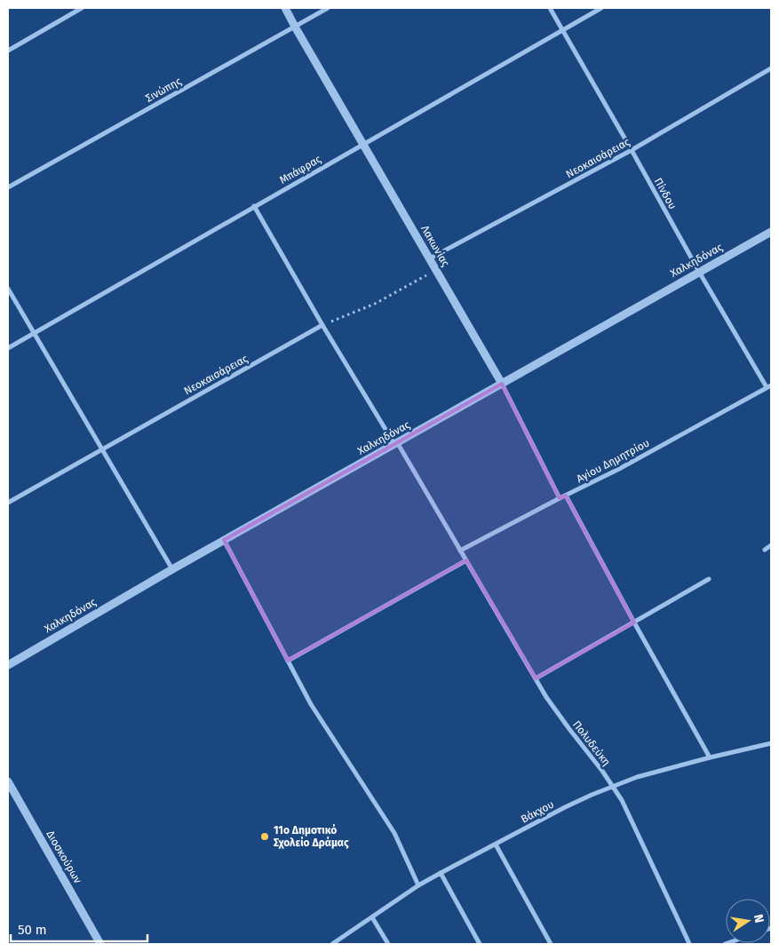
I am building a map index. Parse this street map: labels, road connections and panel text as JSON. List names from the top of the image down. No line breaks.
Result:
{"streets":{"street":["Σινώπης","Νεοκαισάρειας","Μπάφρας","Πίνδου","Λακωνίας","Χαλκηδόνας","Αγίου Δημητρίου","Πολυδεύκη","Βάκχου","Διοσκούρων"]},"crossings":[["Σινώπης","Λακωνίας"],["Νεοκαισάρειας","Πίνδου"],["Νεοκαισάρειας","Λακωνίας"],["Νεοκαισάρειας","Πολυδεύκη"],["Μπάφρας","Πίνδου"],["Μπάφρας","Λακωνίας"],["Μπάφρας","Πολυδεύκη"],["Πίνδου","Χαλκηδόνας"],["Πίνδου","Αγίου Δημητρίου"],["Λακωνίας","Χαλκηδόνας"],["Λακωνίας","Αγίου Δημητρίου"],["Χαλκηδόνας","Πολυδεύκη"],["Αγίου Δημητρίου","Πολυδεύκη"],["Πολυδεύκη","Βάκχου"]],"places":["11ο Δημοτικό Σχολείο Δράμας"],"scale_bar":"50 m","north":"right"}
